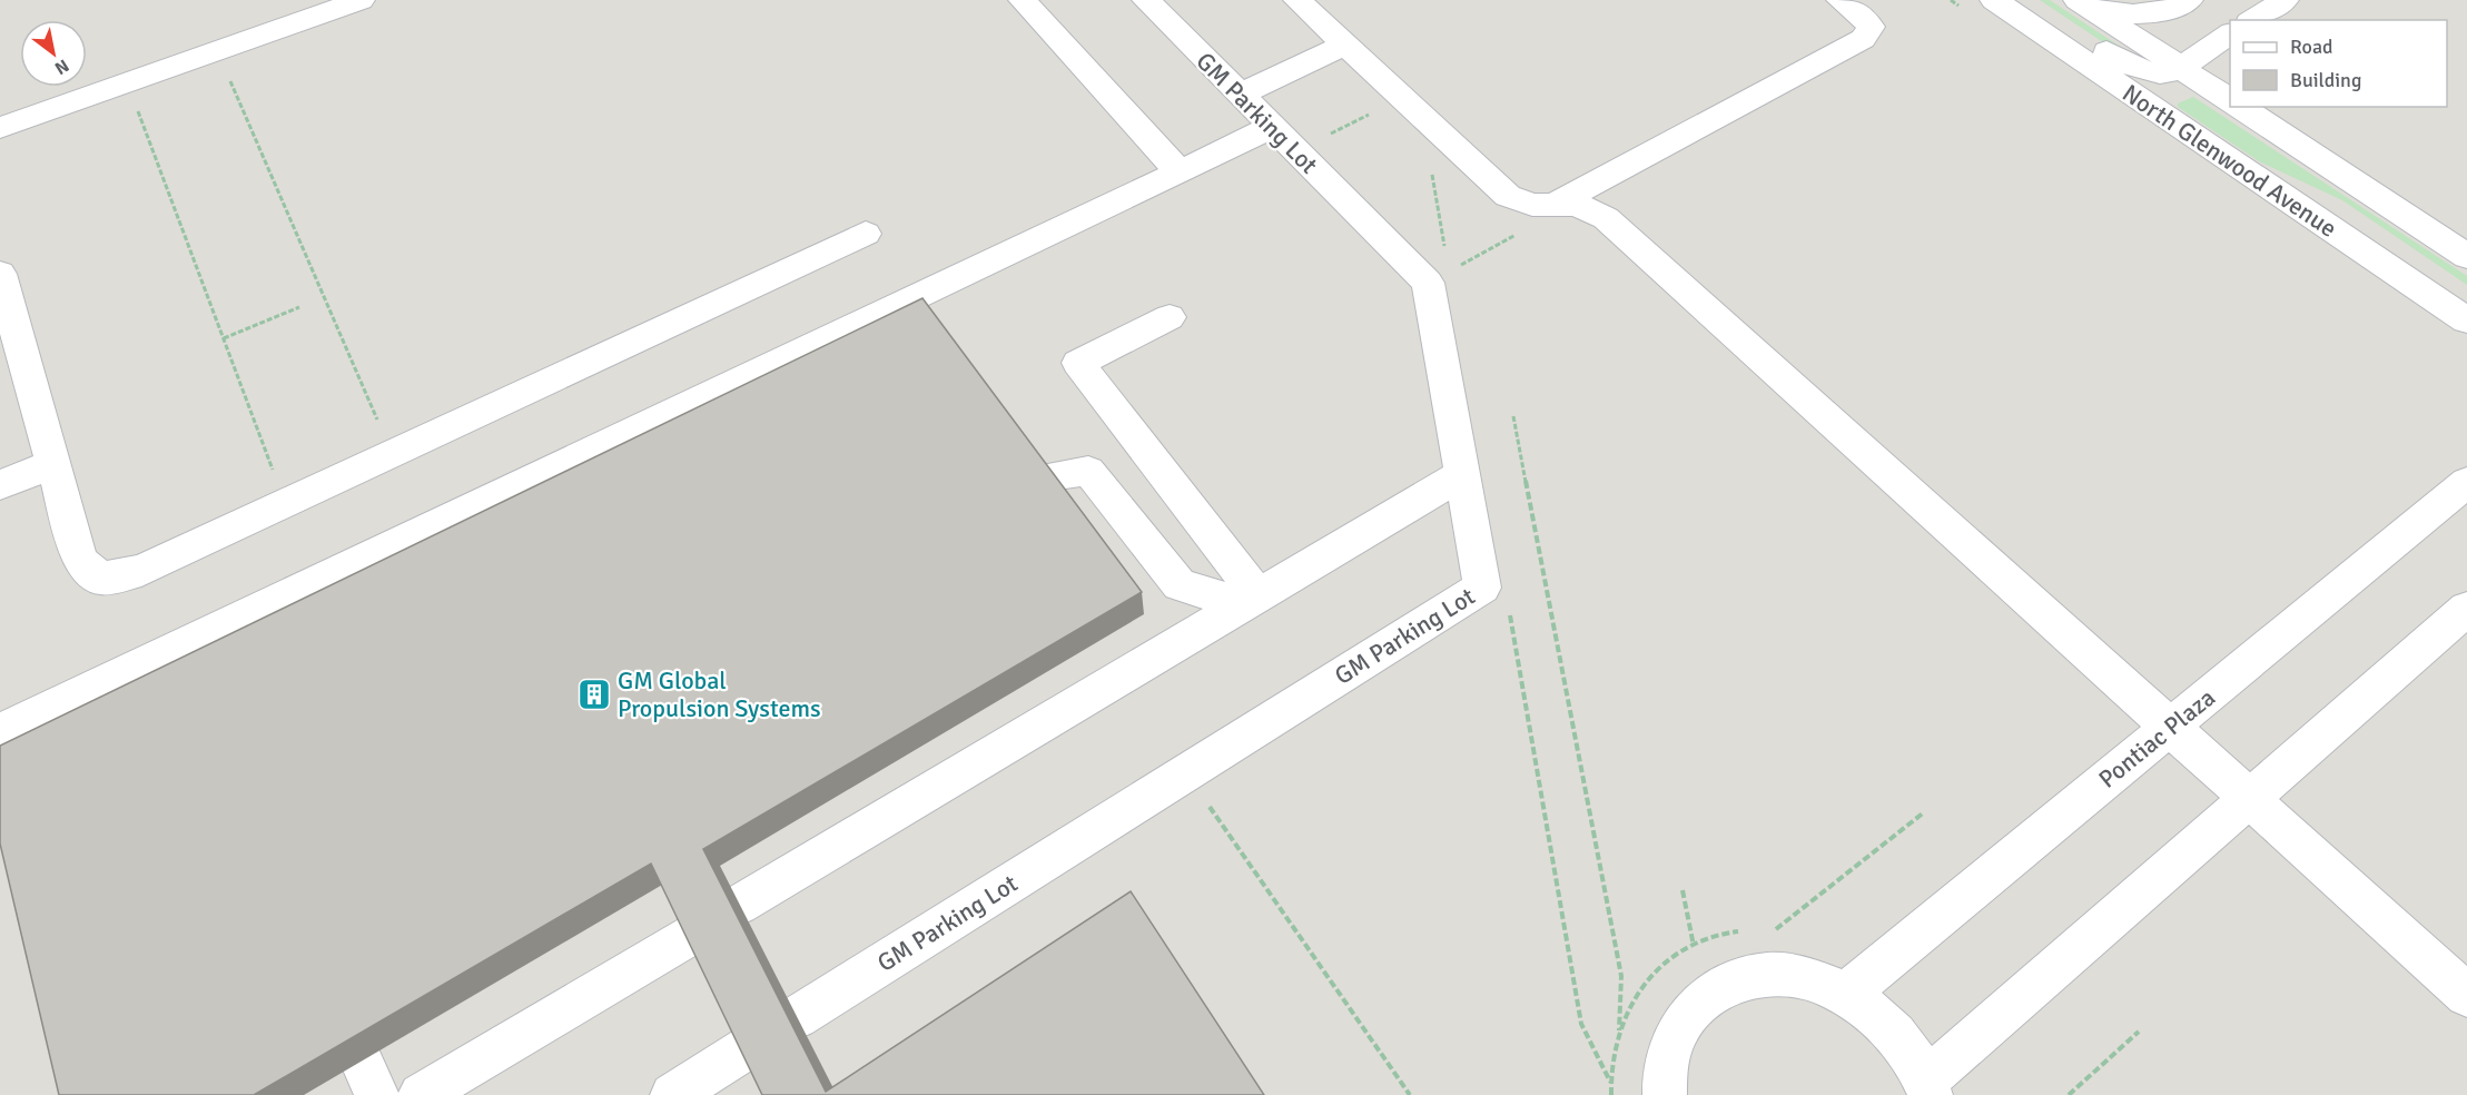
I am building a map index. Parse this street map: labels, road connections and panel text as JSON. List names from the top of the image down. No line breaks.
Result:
{"streets":{"street":["GM Parking Lot","North Glenwood Avenue","Pontiac Plaza"]},"places":{"building":["GM Global Propulsion Systems"]},"legend":["Road","Building"],"north":"bottom right"}
